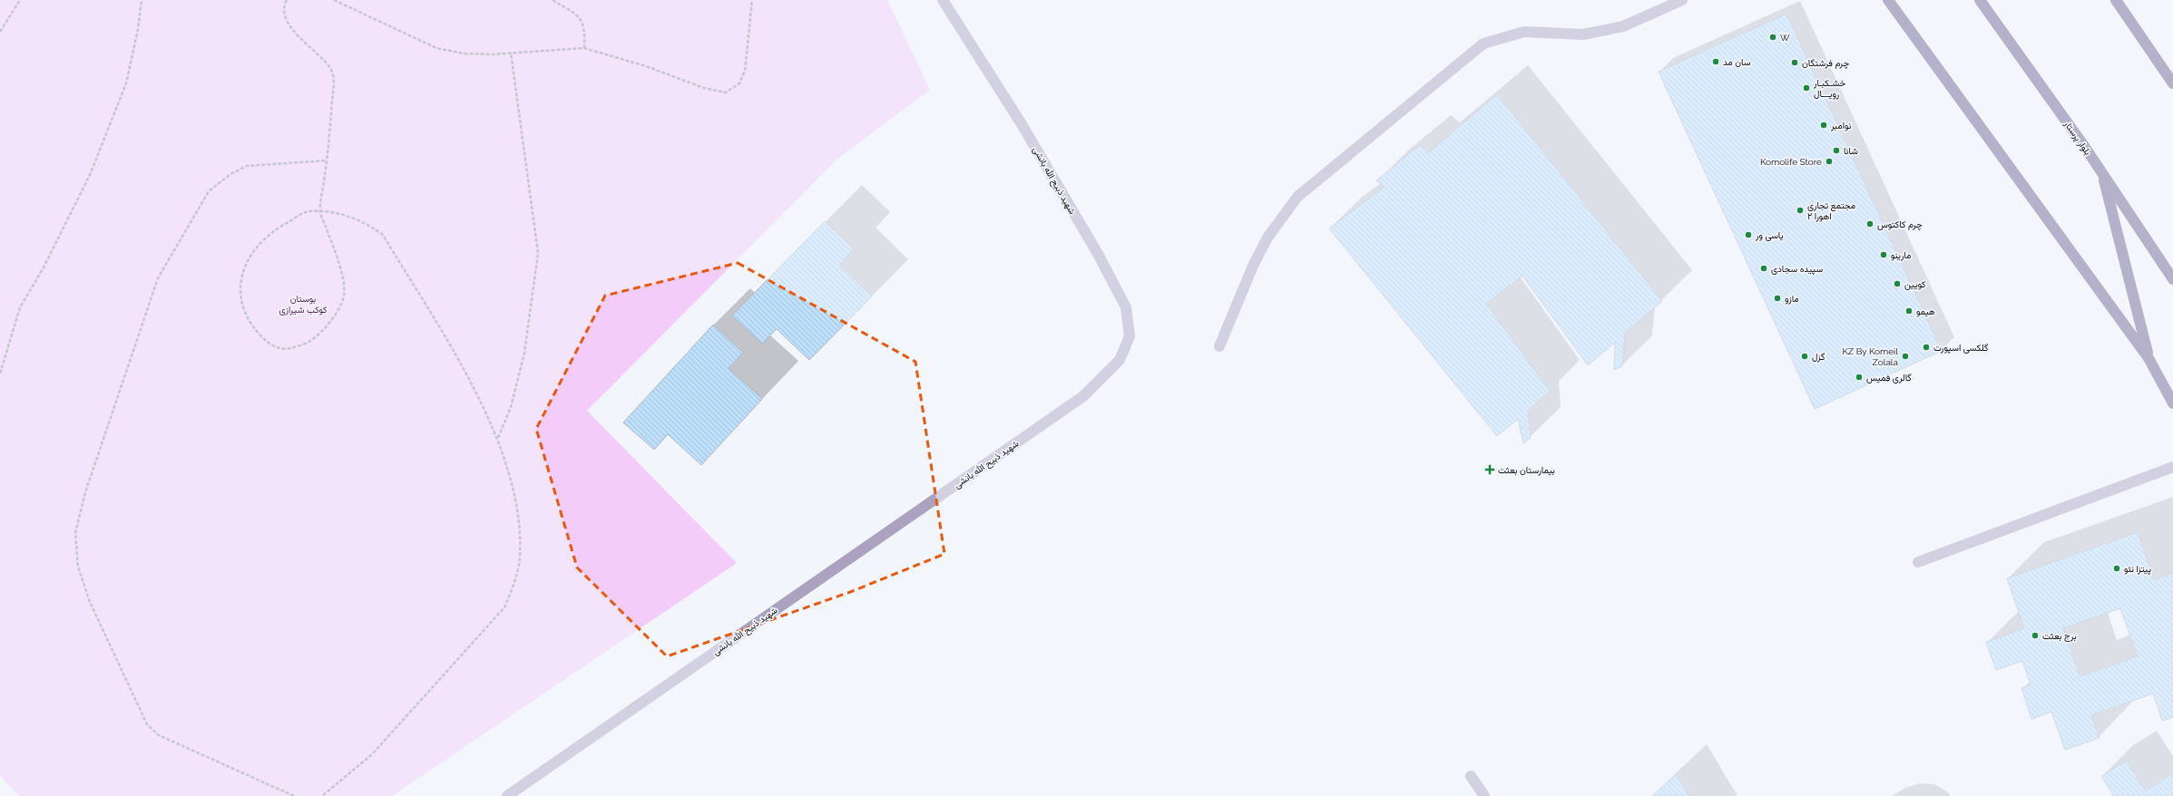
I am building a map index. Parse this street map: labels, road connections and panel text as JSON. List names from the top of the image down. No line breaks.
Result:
{"streets":{"main road":["بلوار پرستار"],"street":["شهید ذبیح الله بانشی"]},"parks":["بوستان کوکب شیرازی"],"places":{"other":["W","سان مد","چرم فرشتگان","خشـکبـار رویـــال","نوامبر","شانا","Komolife Store","مجتمع تجاری اهورا ۲","چرم کاکتوس","یاسی ور","مارینو","سپیده سجادی","کویین","مازو","هیمو","گلکسی اسپورت","گزل","KZ By Komeil Zolala","گالری فِميس","پیتزا نئو","برج بعثت"],"health":["بیمارستان بعثت"]}}
